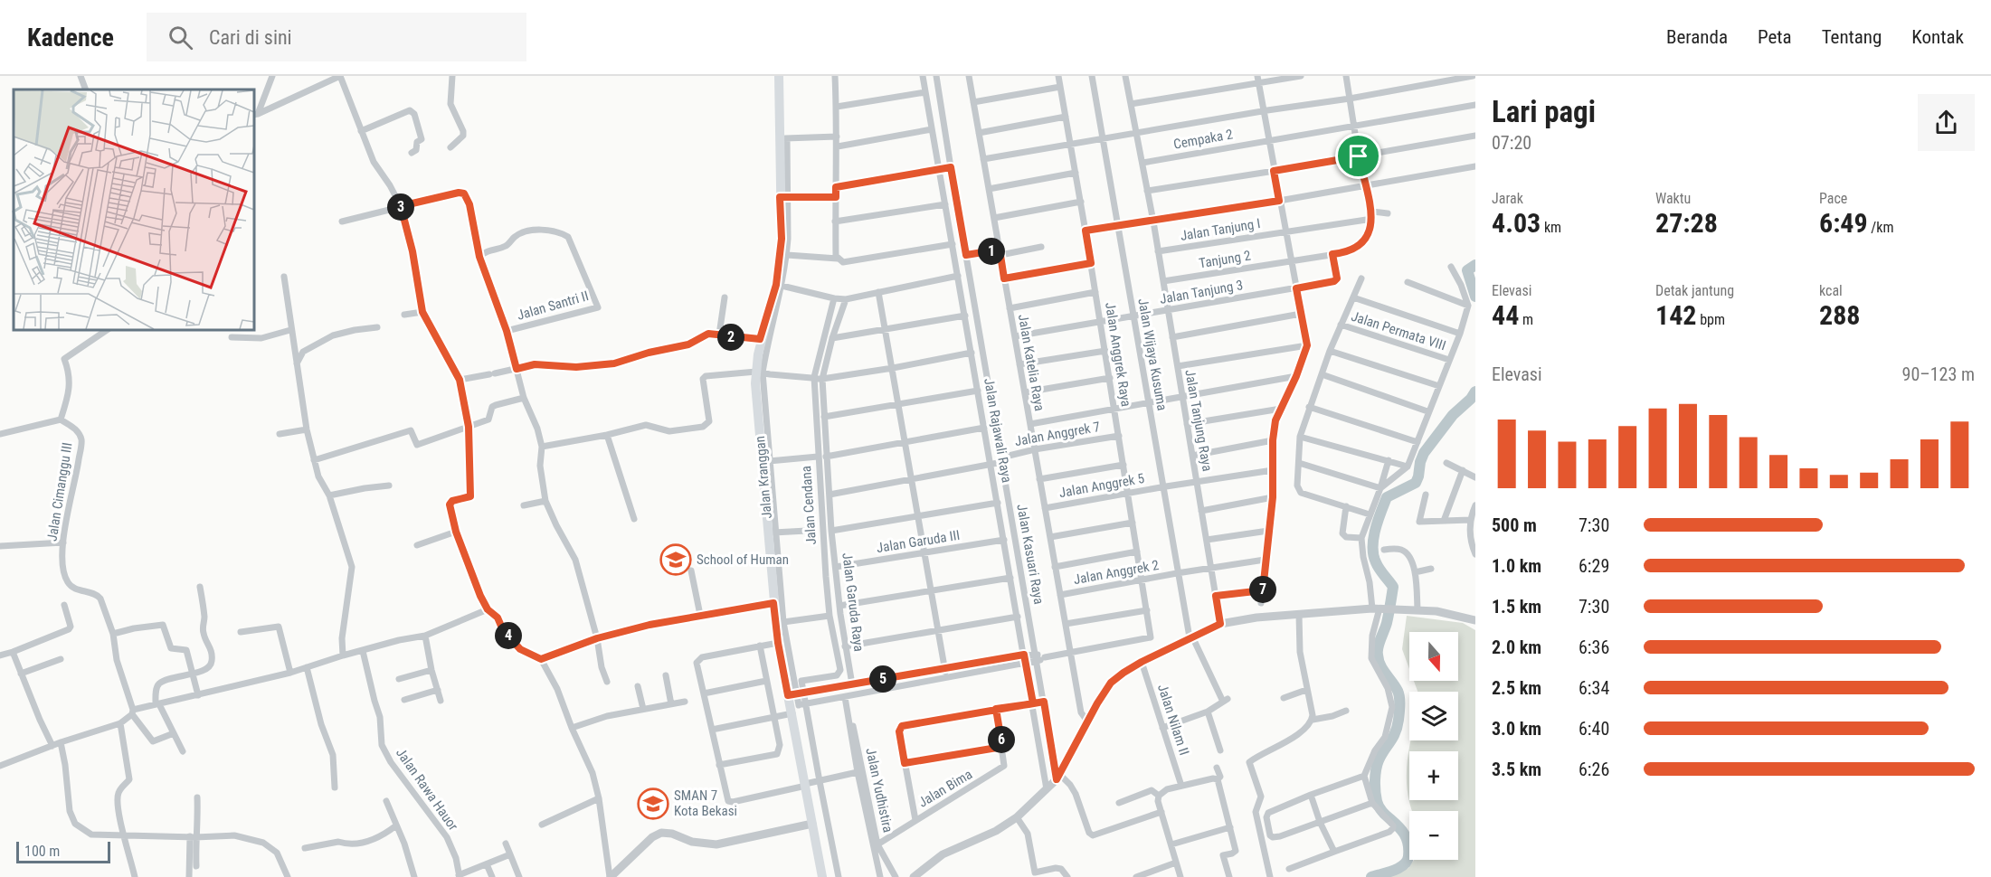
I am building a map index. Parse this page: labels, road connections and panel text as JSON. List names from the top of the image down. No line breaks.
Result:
{"streets":{"main road":["Jalan Kranggan"],"street":["Cempaka 2","Jalan Tanjung I","Tanjung 2","Jalan Tanjung 3","Jalan Santri II","Jalan Permata VIII","Jalan Anggrek Raya","Jalan Wijaya Kusuma","Jalan Katelia Raya","Jalan Tanjung Raya","Jalan Rajawali Raya","Jalan Anggrek 7","Jalan Anggrek 5","Jalan Cimanggu III","Jalan Cendana","Jalan Garuda III","Jalan Kasuari Raya","Jalan Anggrek 2","Jalan Garuda Raya","Jalan Nilam II","Jalan Bima","Jalan Rawa Hauor","Jalan Yudhistira"]},"crossings":[["Cempaka 2","Jalan Tanjung Raya"],["Jalan Tanjung I","Tanjung 2"],["Jalan Tanjung I","Jalan Tanjung Raya"],["Tanjung 2","Jalan Tanjung 3"],["Tanjung 2","Jalan Tanjung Raya"],["Jalan Tanjung 3","Jalan Anggrek Raya"],["Jalan Tanjung 3","Jalan Wijaya Kusuma"],["Jalan Tanjung 3","Jalan Katelia Raya"],["Jalan Tanjung 3","Jalan Tanjung Raya"],["Jalan Anggrek Raya","Jalan Katelia Raya"],["Jalan Anggrek Raya","Jalan Anggrek 7"],["Jalan Anggrek Raya","Jalan Anggrek 5"],["Jalan Anggrek Raya","Jalan Anggrek 2"],["Jalan Wijaya Kusuma","Jalan Anggrek 5"],["Jalan Wijaya Kusuma","Jalan Anggrek 2"],["Jalan Katelia Raya","Jalan Anggrek 7"],["Jalan Katelia Raya","Jalan Anggrek 5"],["Jalan Katelia Raya","Jalan Anggrek 2"],["Jalan Tanjung Raya","Jalan Anggrek 5"],["Jalan Tanjung Raya","Jalan Anggrek 2"],["Jalan Rajawali Raya","Jalan Anggrek 7"],["Jalan Rajawali Raya","Jalan Garuda III"],["Jalan Anggrek 7","Jalan Kasuari Raya"],["Jalan Anggrek 7","Jalan Garuda Raya"],["Jalan Garuda III","Jalan Garuda Raya"],["Jalan Bima","Jalan Yudhistira"]],"places":{"school or university":["School of Human","SMAN 7 Kota Bekasi"]},"scale_bar":"100 m","north":"bottom","page":{"header":"Kadence","search":"Cari di sini","nav":["Beranda","Peta","Tentang","Kontak"],"heading":["Lari pagi","07:20"],"stats":[["Jarak","4.03 km"],["Waktu","27:28"],["Pace","6:49 /km"],["Elevasi","44 m"],["Detak jantung","142 bpm"],["kcal","288"]],"pins":["3","1","2","7","4","5","6"],"chart":["Elevasi","90–123 m"],"list":[{"name":"500 m","note":"7:30"},{"name":"1.0 km","note":"6:29"},{"name":"1.5 km","note":"7:30"},{"name":"2.0 km","note":"6:36"},{"name":"2.5 km","note":"6:34"},{"name":"3.0 km","note":"6:40"},{"name":"3.5 km","note":"6:26"}],"map_buttons":["+","−"],"scale":"100 m"}}
